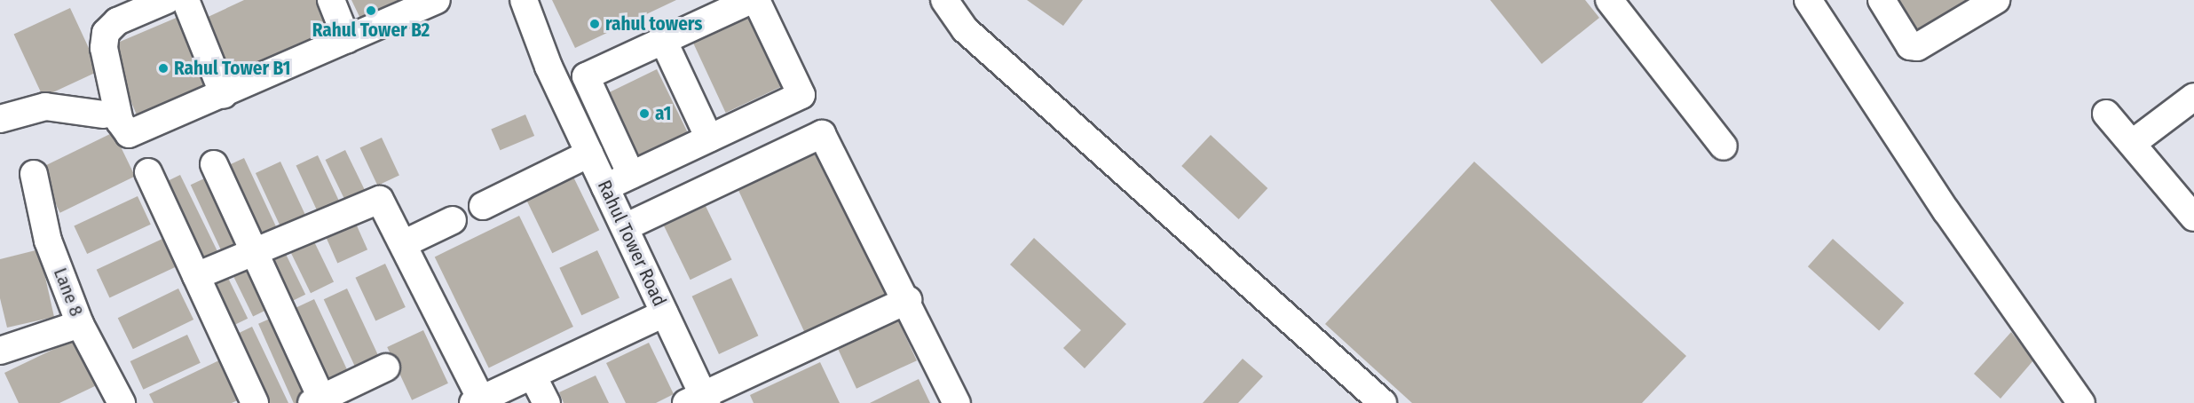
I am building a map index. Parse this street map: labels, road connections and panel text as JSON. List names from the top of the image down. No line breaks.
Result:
{"streets":{"street":["Rahul Tower Road","Lane 8"]},"places":["Rahul Tower B2","rahul towers","Rahul Tower B1","a1"]}
